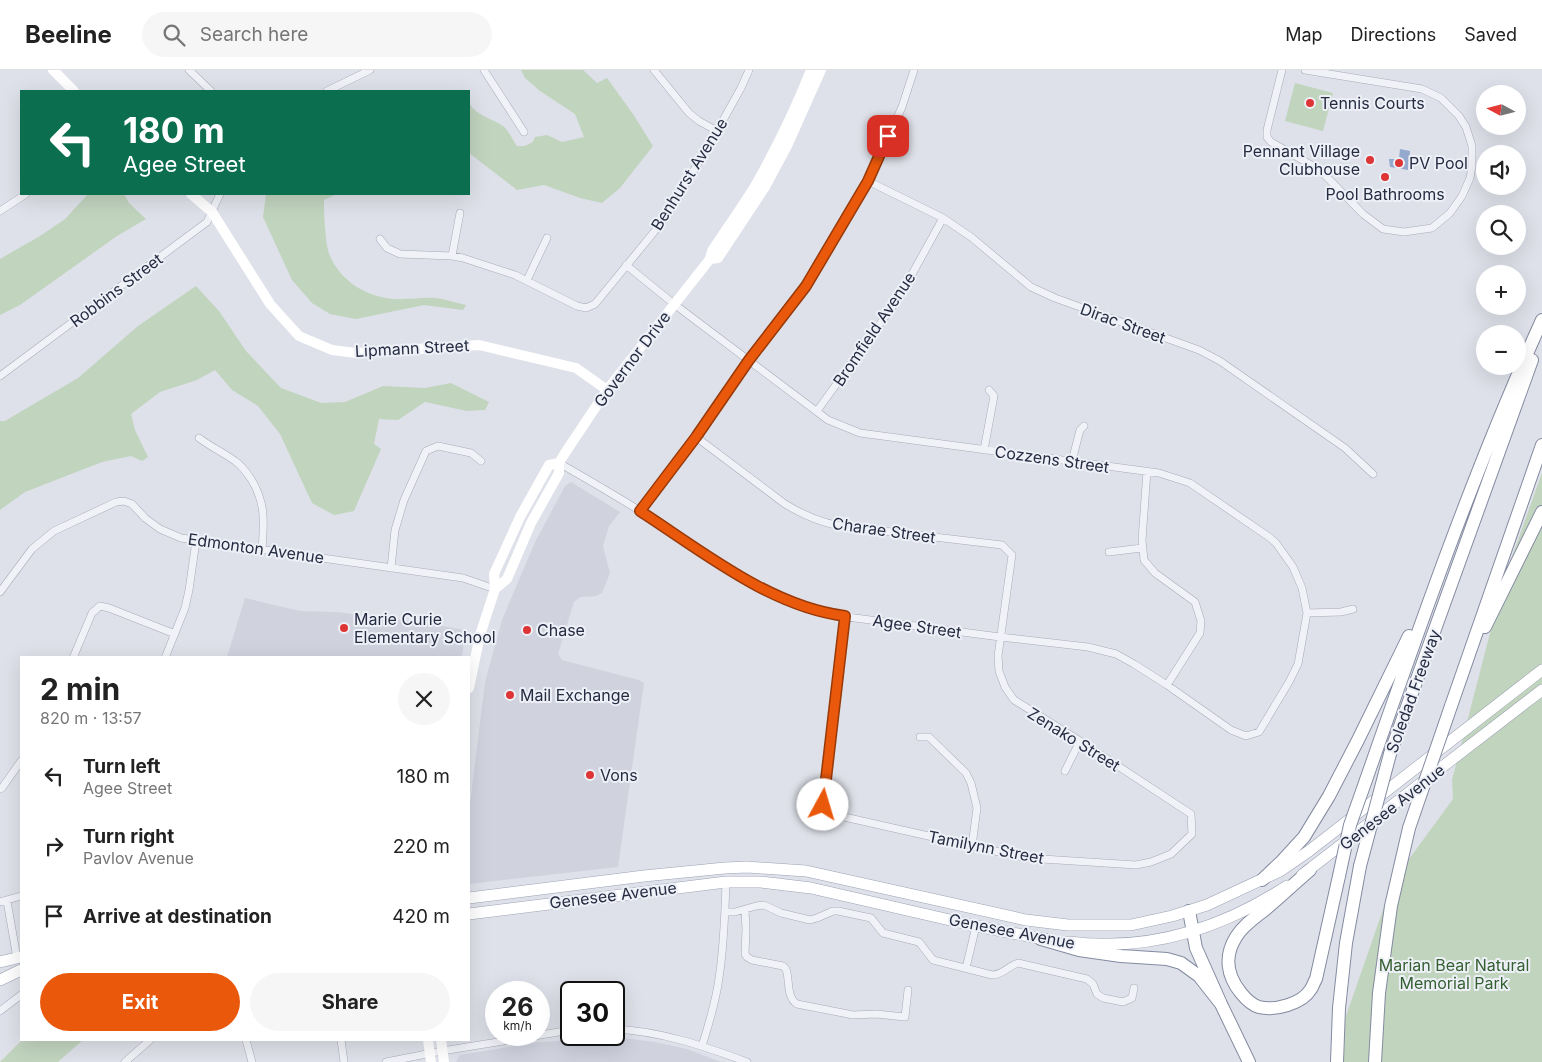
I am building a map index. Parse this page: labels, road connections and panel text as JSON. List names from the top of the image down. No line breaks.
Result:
{"streets":{"highway":["Soledad Freeway"],"main road":["Lipmann Street","Governor Drive","Genesee Avenue"],"street":["Benhurst Avenue","Robbins Street","Dirac Street","Bromfield Avenue","Cozzens Street","Charae Street","Edmonton Avenue","Agee Street","Zenako Street","Tamilynn Street"]},"crossings":[["Benhurst Avenue","Cozzens Street"],["Robbins Street","Lipmann Street"],["Dirac Street","Bromfield Avenue"],["Bromfield Avenue","Cozzens Street"],["Lipmann Street","Governor Drive"],["Governor Drive","Cozzens Street"],["Governor Drive","Edmonton Avenue"],["Governor Drive","Agee Street"],["Cozzens Street","Agee Street"],["Charae Street","Agee Street"],["Charae Street","Zenako Street"],["Agee Street","Zenako Street"],["Agee Street","Tamilynn Street"],["Zenako Street","Tamilynn Street"]],"parks":["Marian Bear Natural Memorial Park"],"places":["Tennis Courts","Pennant Village Clubhouse","PV Pool","Pool Bathrooms","Marie Curie Elementary School","Chase","Mail Exchange","Vons"],"north":"left","page":{"header":"Beeline","search":"Search here","nav":["Map","Directions","Saved"],"map_buttons":["+","−"],"turn":["180 m","Agee Street"],"heading":["2 min","820 m · 13:57"],"list":[{"name":"Turn left","note":"Agee Street","value":"180 m"},{"name":"Turn right","note":"Pavlov Avenue","value":"220 m"},{"name":"Arrive at destination","value":"420 m"}],"buttons":["Exit","Share"],"speed":"26 km/h","limit":"30"}}
